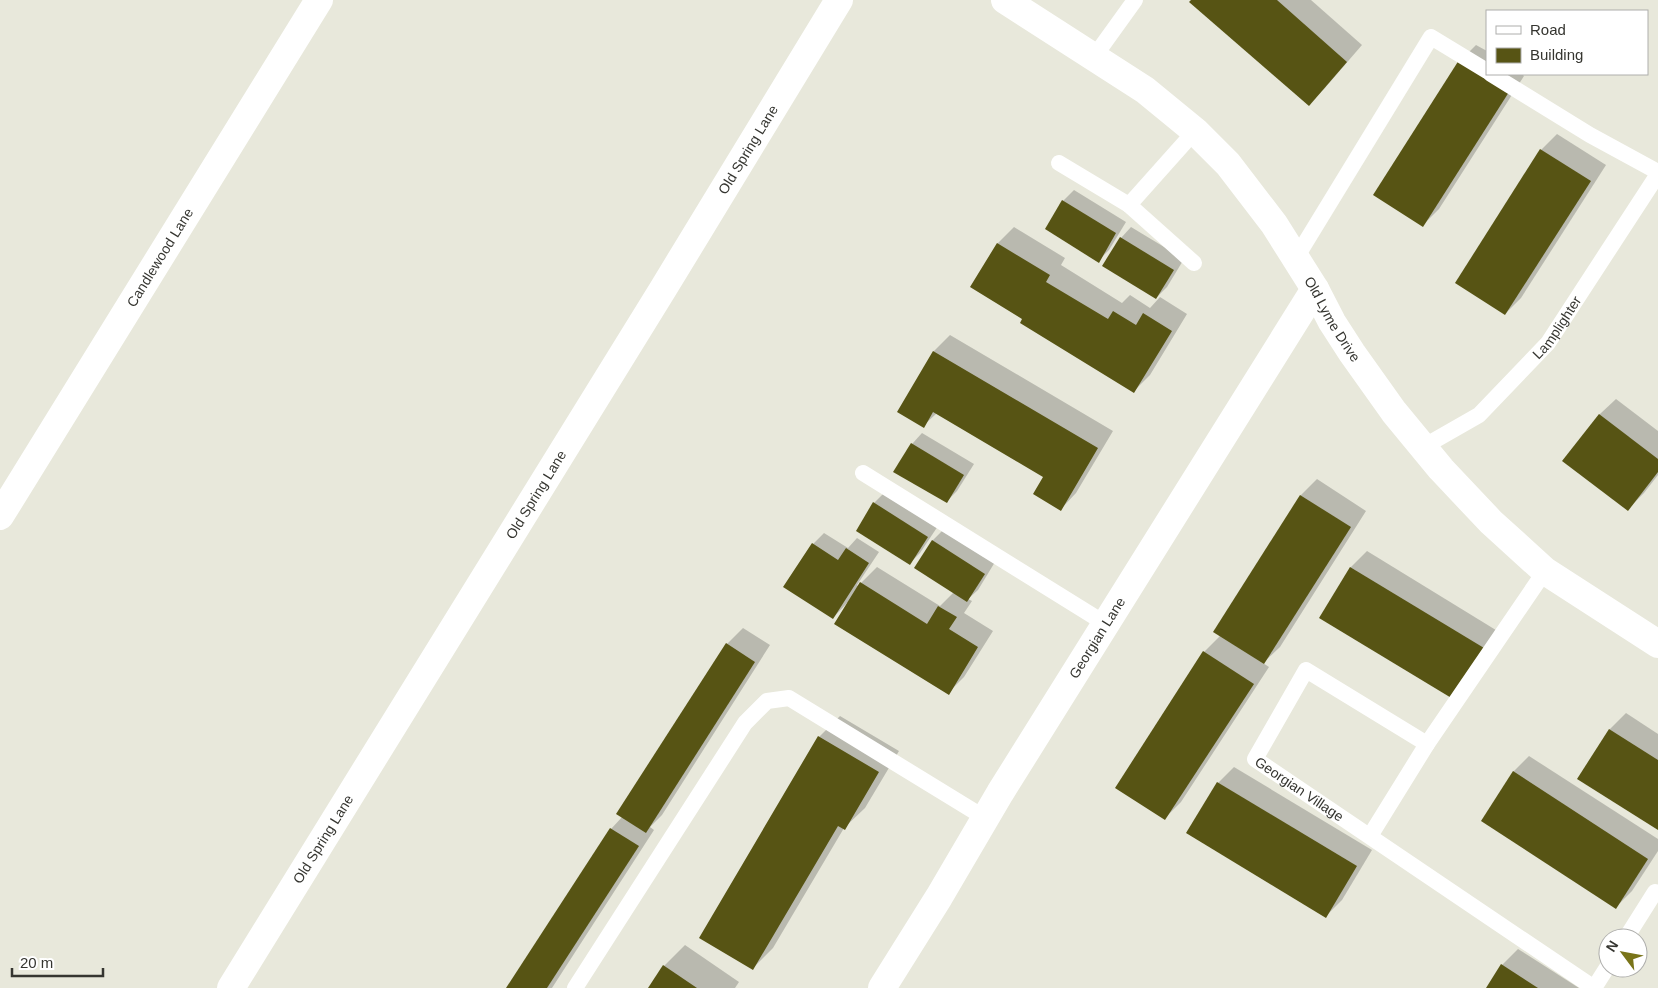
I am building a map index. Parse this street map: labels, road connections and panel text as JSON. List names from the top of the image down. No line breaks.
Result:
{"streets":{"street":["Old Spring Lane","Candlewood Lane","Old Lyme Drive","Georgian Lane"],"lane":["Lamplighter","Georgian Village"]},"crossings":[["Old Lyme Drive","Lamplighter"],["Old Lyme Drive","Georgian Lane"]],"legend":["Road","Building"],"scale_bar":"20 m","north":"top left"}
